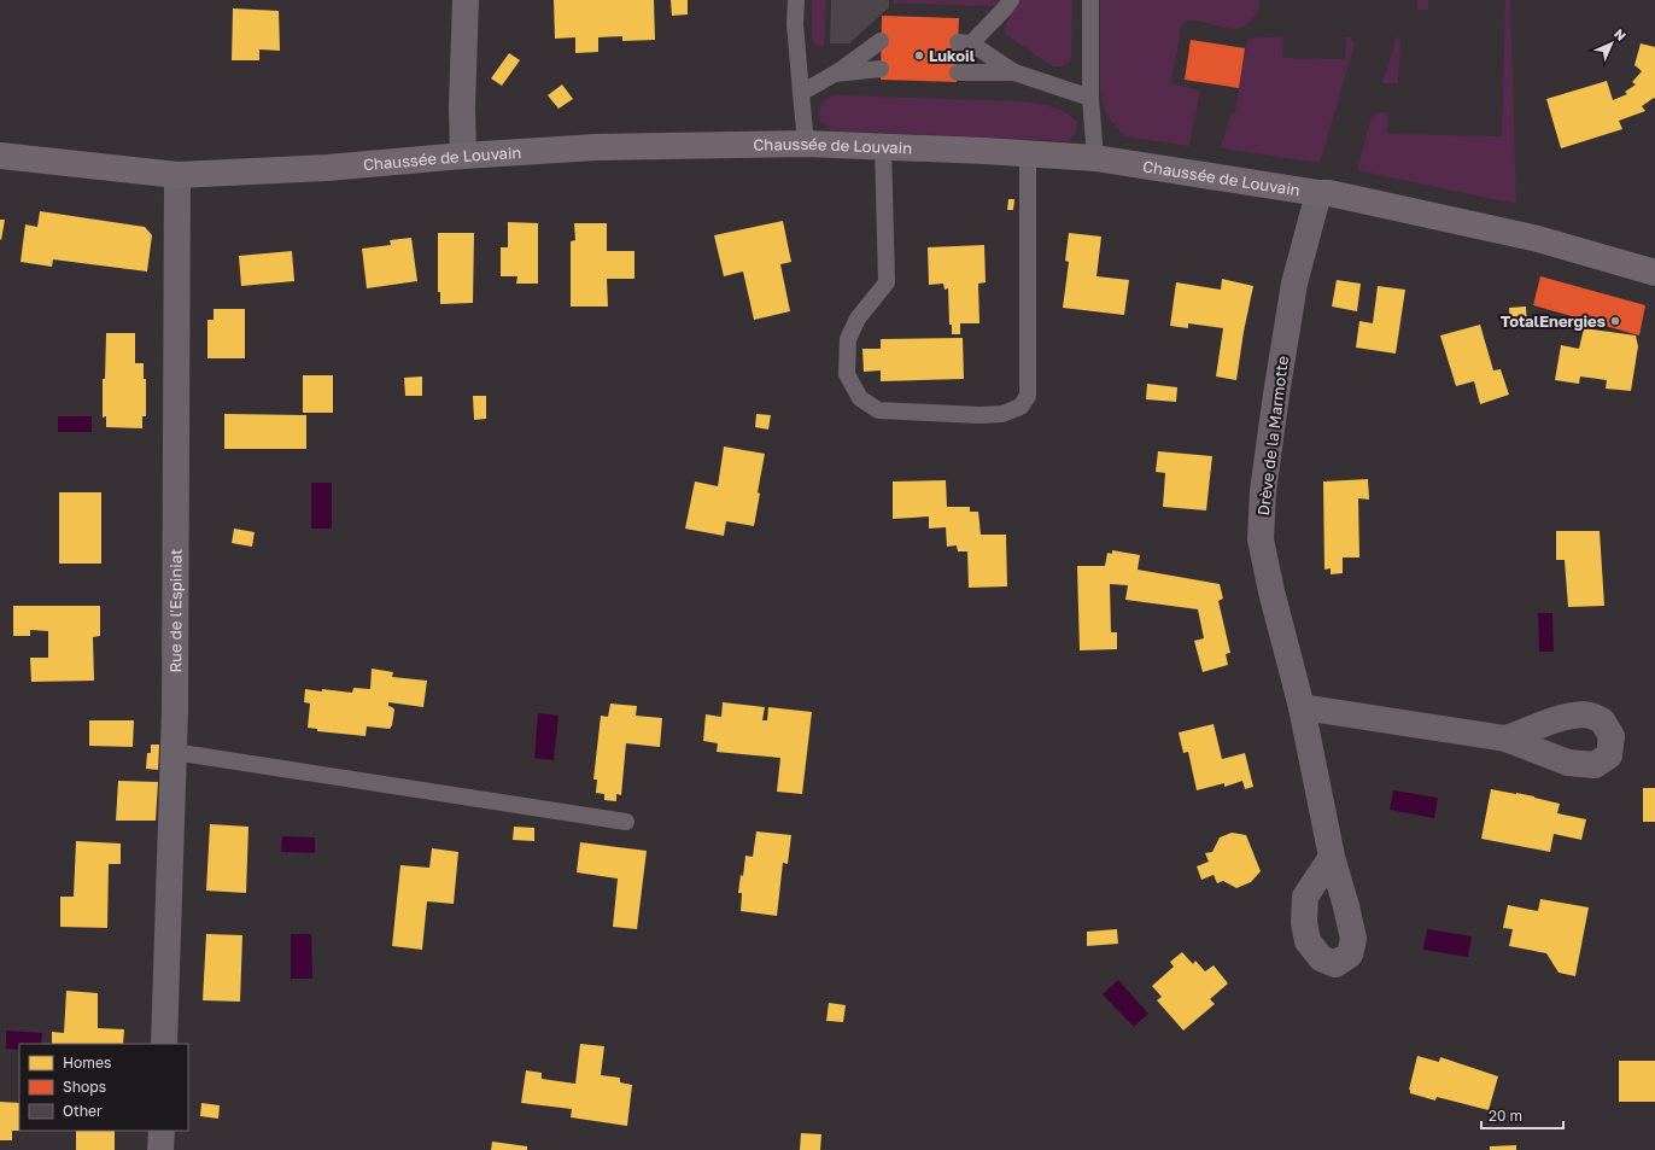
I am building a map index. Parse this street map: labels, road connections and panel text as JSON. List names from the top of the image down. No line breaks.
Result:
{"streets":{"main road":["Chaussée de Louvain"],"street":["Drève de la Marmotte","Rue de l'Espiniat"]},"crossings":[["Chaussée de Louvain","Drève de la Marmotte"],["Chaussée de Louvain","Rue de l'Espiniat"]],"places":["Lukoil","TotalEnergies"],"legend":["Homes","Shops","Other"],"scale_bar":"20 m","north":"top right"}
